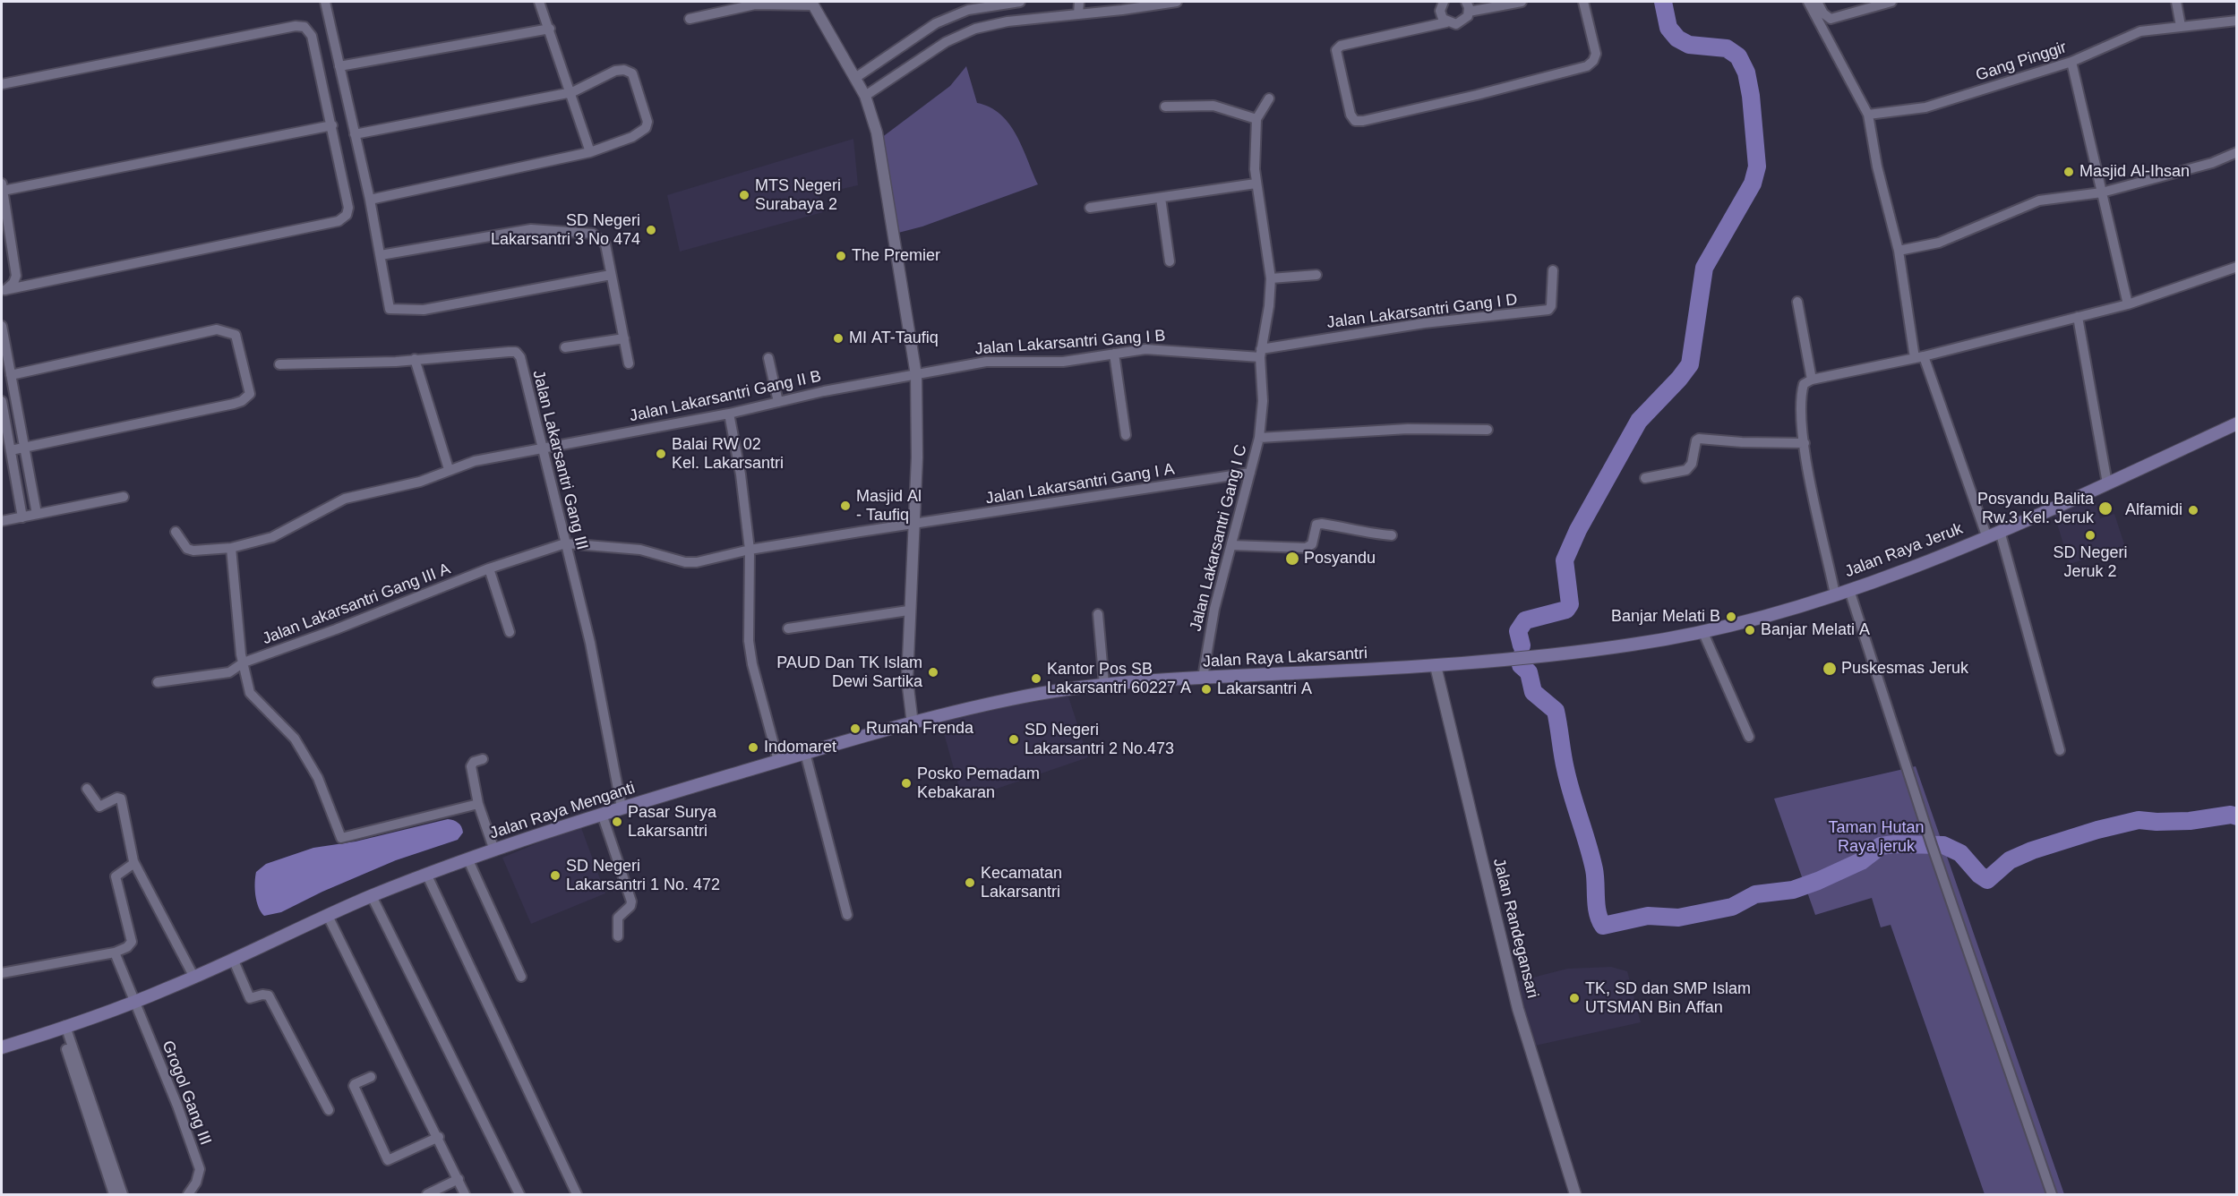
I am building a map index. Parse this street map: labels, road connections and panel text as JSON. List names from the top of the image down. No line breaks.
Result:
{"streets":{"main road":["Jalan Raya Jeruk","Jalan Raya Lakarsantri","Jalan Raya Menganti"],"street":["Gang Pinggir","Jalan Lakarsantri Gang I D","Jalan Lakarsantri Gang I B","Jalan Lakarsantri Gang II B","Jalan Lakarsantri Gang III","Jalan Lakarsantri Gang I A","Jalan Lakarsantri Gang I C","Jalan Lakarsantri Gang III A","Jalan Randegansari","Grogol Gang III"]},"crossings":[["Jalan Lakarsantri Gang I D","Jalan Lakarsantri Gang I B"],["Jalan Lakarsantri Gang I D","Jalan Lakarsantri Gang I C"],["Jalan Lakarsantri Gang I B","Jalan Lakarsantri Gang II B"],["Jalan Lakarsantri Gang I B","Jalan Lakarsantri Gang I C"],["Jalan Lakarsantri Gang II B","Jalan Lakarsantri Gang III"],["Jalan Lakarsantri Gang III","Jalan Lakarsantri Gang I A"],["Jalan Lakarsantri Gang III","Jalan Lakarsantri Gang III A"],["Jalan Lakarsantri Gang III","Jalan Raya Menganti"],["Jalan Lakarsantri Gang I A","Jalan Lakarsantri Gang I C"],["Jalan Lakarsantri Gang I A","Jalan Lakarsantri Gang III A"],["Jalan Lakarsantri Gang I C","Jalan Raya Lakarsantri"],["Jalan Raya Jeruk","Jalan Raya Lakarsantri"],["Jalan Raya Lakarsantri","Jalan Raya Menganti"],["Jalan Raya Lakarsantri","Jalan Randegansari"],["Jalan Raya Menganti","Grogol Gang III"]],"parks":["Taman Hutan Raya jeruk"],"places":["Masjid Al-Ihsan","MTS Negeri Surabaya 2","SD Negeri Lakarsantri 3 No 474","The Premier","MI AT-Taufiq","Balai RW 02 Kel. Lakarsantri","Masjid Al - Taufiq","Posyandu Balita Rw.3 Kel. Jeruk","Alfamidi","SD Negeri Jeruk 2","Posyandu","Banjar Melati B","Banjar Melati A","Puskesmas Jeruk","PAUD Dan TK Islam Dewi Sartika","Kantor Pos SB Lakarsantri 60227 A","Lakarsantri A","Rumah Frenda","SD Negeri Lakarsantri 2 No.473","Indomaret","Posko Pemadam Kebakaran","Pasar Surya Lakarsantri","SD Negeri Lakarsantri 1 No. 472","Kecamatan Lakarsantri","TK, SD dan SMP Islam UTSMAN Bin Affan"]}
